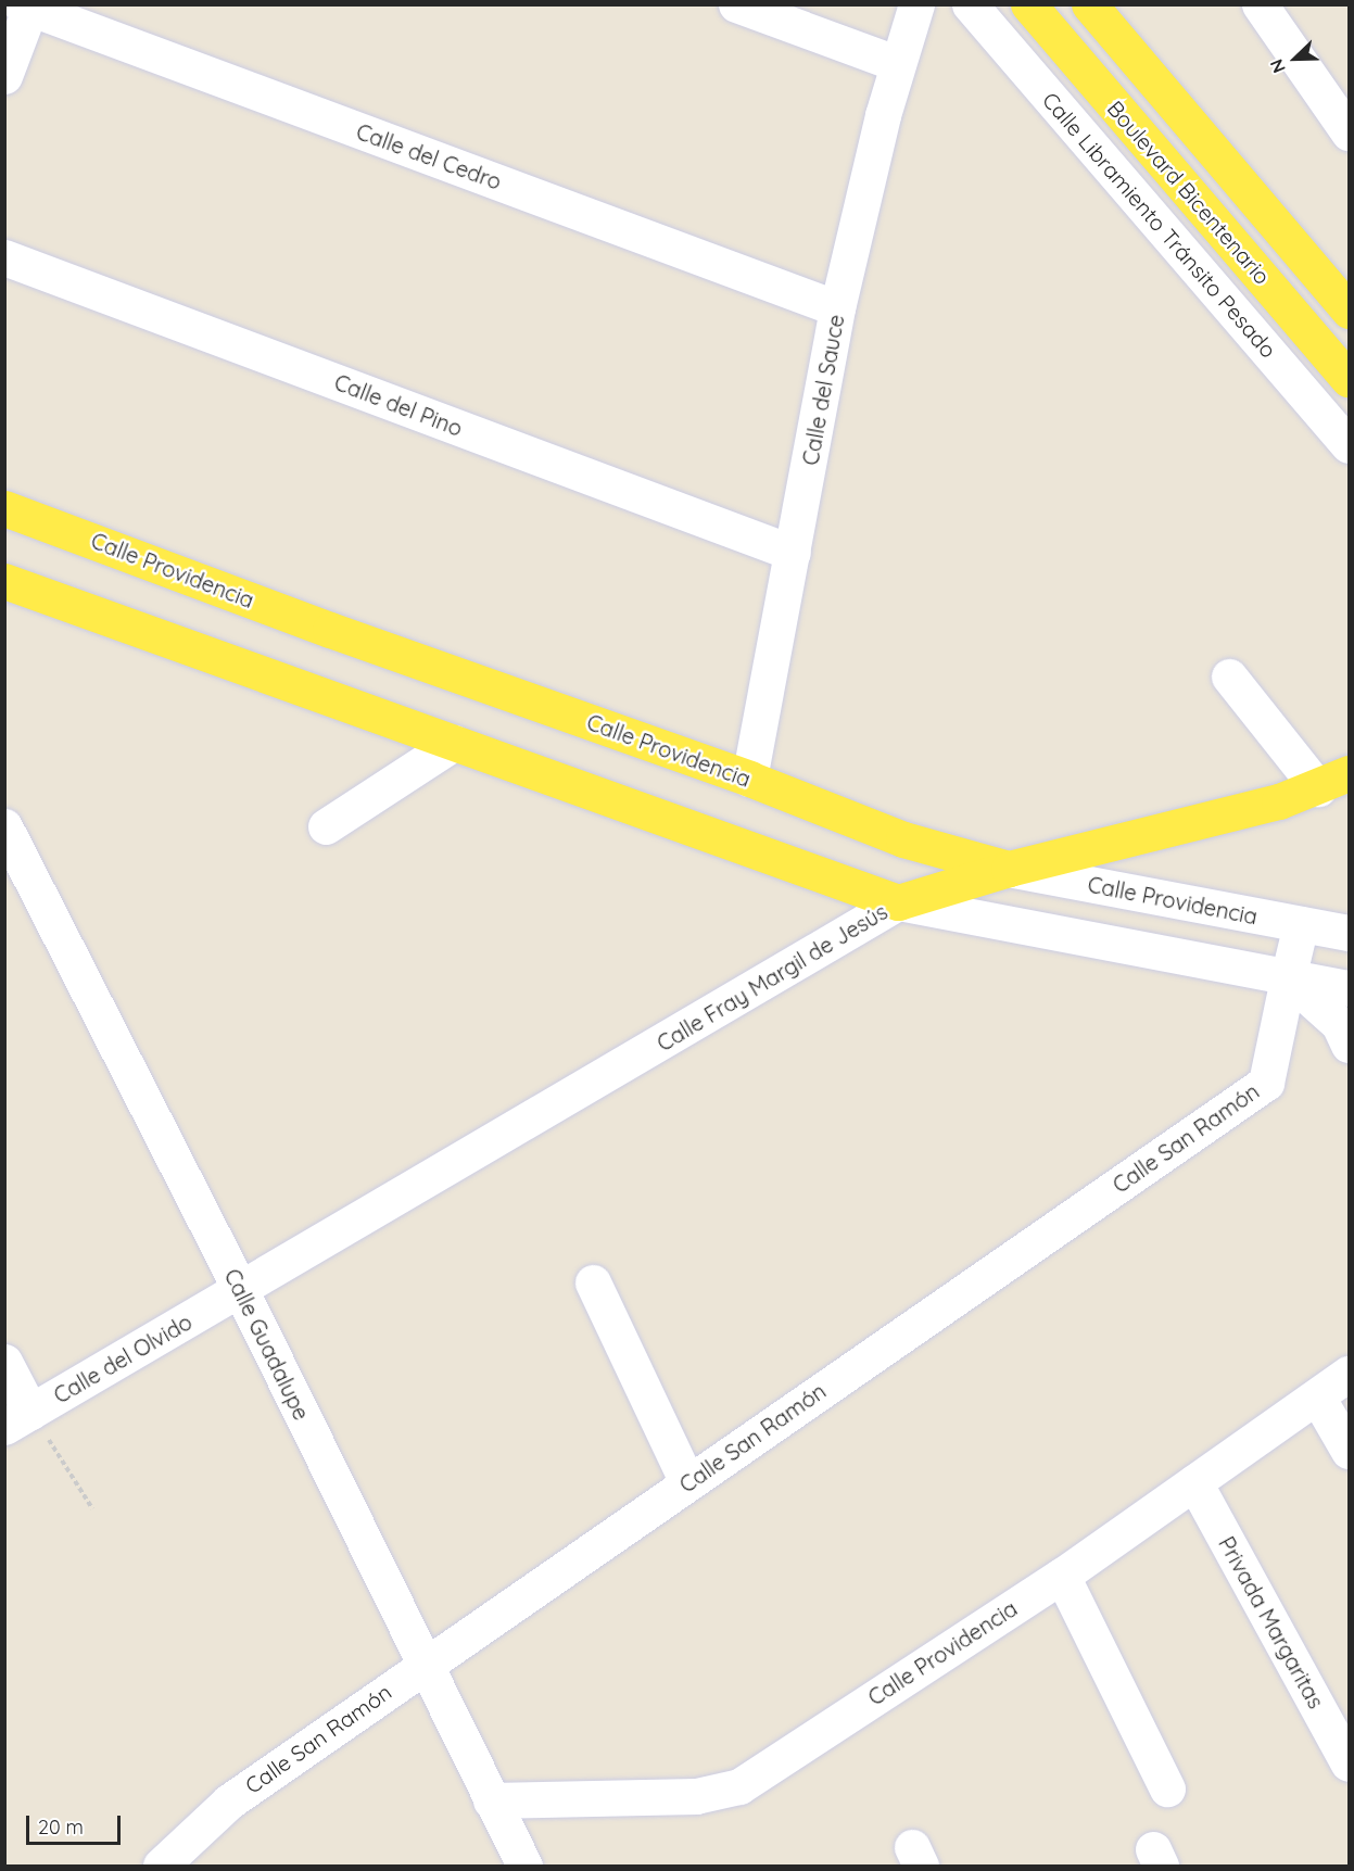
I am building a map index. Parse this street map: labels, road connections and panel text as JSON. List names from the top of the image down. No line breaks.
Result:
{"streets":{"main road":["Boulevard Bicentenario","Calle Providencia","Calle Fray Margil de Jesús"],"street":["Calle del Cedro","Calle Libramiento Tránsito Pesado","Calle del Sauce","Calle del Pino","Calle San Ramón","Calle Guadalupe","Calle del Olvido","Privada Margaritas"]},"crossings":[["Calle del Cedro","Calle del Sauce"],["Calle del Sauce","Calle del Pino"],["Calle del Sauce","Calle Providencia"],["Calle Providencia","Calle Fray Margil de Jesús"],["Calle Providencia","Calle San Ramón"],["Calle Providencia","Calle Guadalupe"],["Calle Providencia","Privada Margaritas"],["Calle Fray Margil de Jesús","Calle Guadalupe"],["Calle Fray Margil de Jesús","Calle del Olvido"],["Calle San Ramón","Calle Guadalupe"],["Calle Guadalupe","Calle del Olvido"]],"scale_bar":"20 m","north":"bottom left"}
